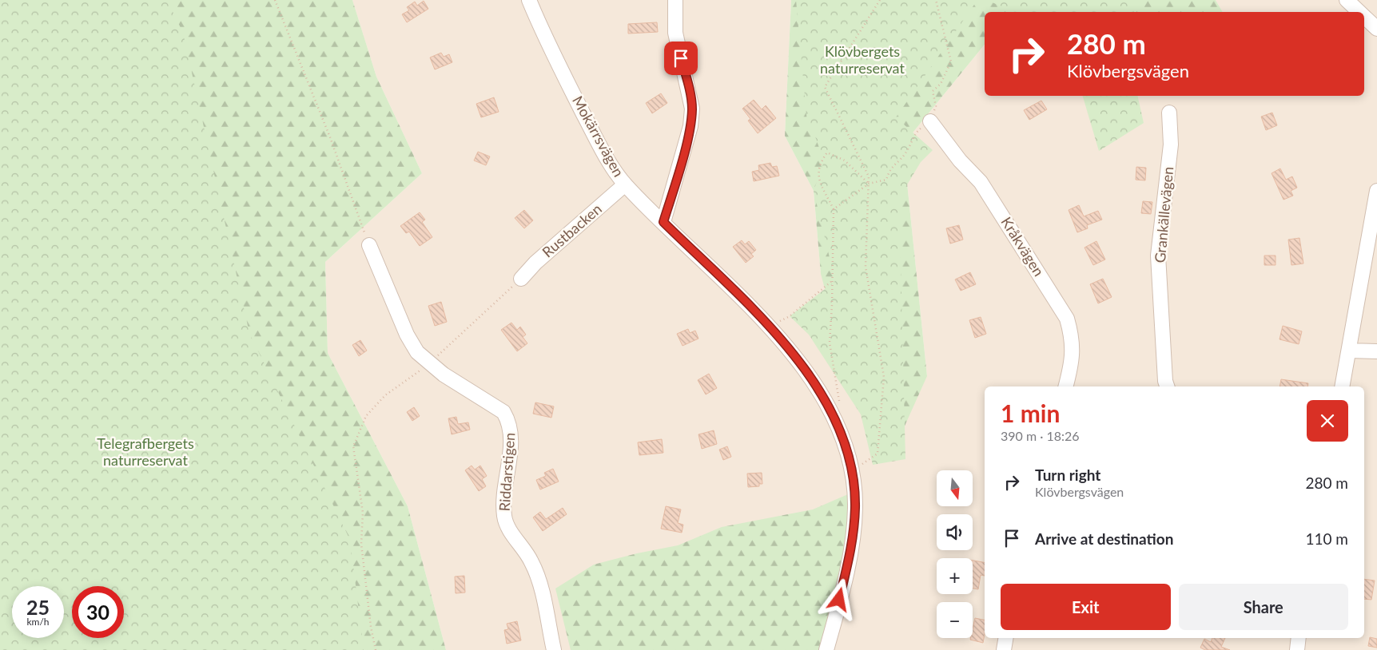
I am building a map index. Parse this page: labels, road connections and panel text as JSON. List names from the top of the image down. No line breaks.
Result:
{"streets":{"street":["Mokärrsvägen","Grankällevägen","Rustbacken","Kråkvägen","Riddarstigen"]},"crossings":[["Mokärrsvägen","Rustbacken"]],"parks":["Klövbergets naturreservat","Telegrafbergets naturreservat"],"north":"bottom","page":{"turn":["280 m","Klövbergsvägen"],"heading":["1 min","390 m · 18:26"],"list":[{"name":"Turn right","note":"Klövbergsvägen","value":"280 m"},{"name":"Arrive at destination","value":"110 m"}],"map_buttons":["+","−"],"buttons":["Exit","Share"],"speed":"25 km/h","limit":"30"}}
